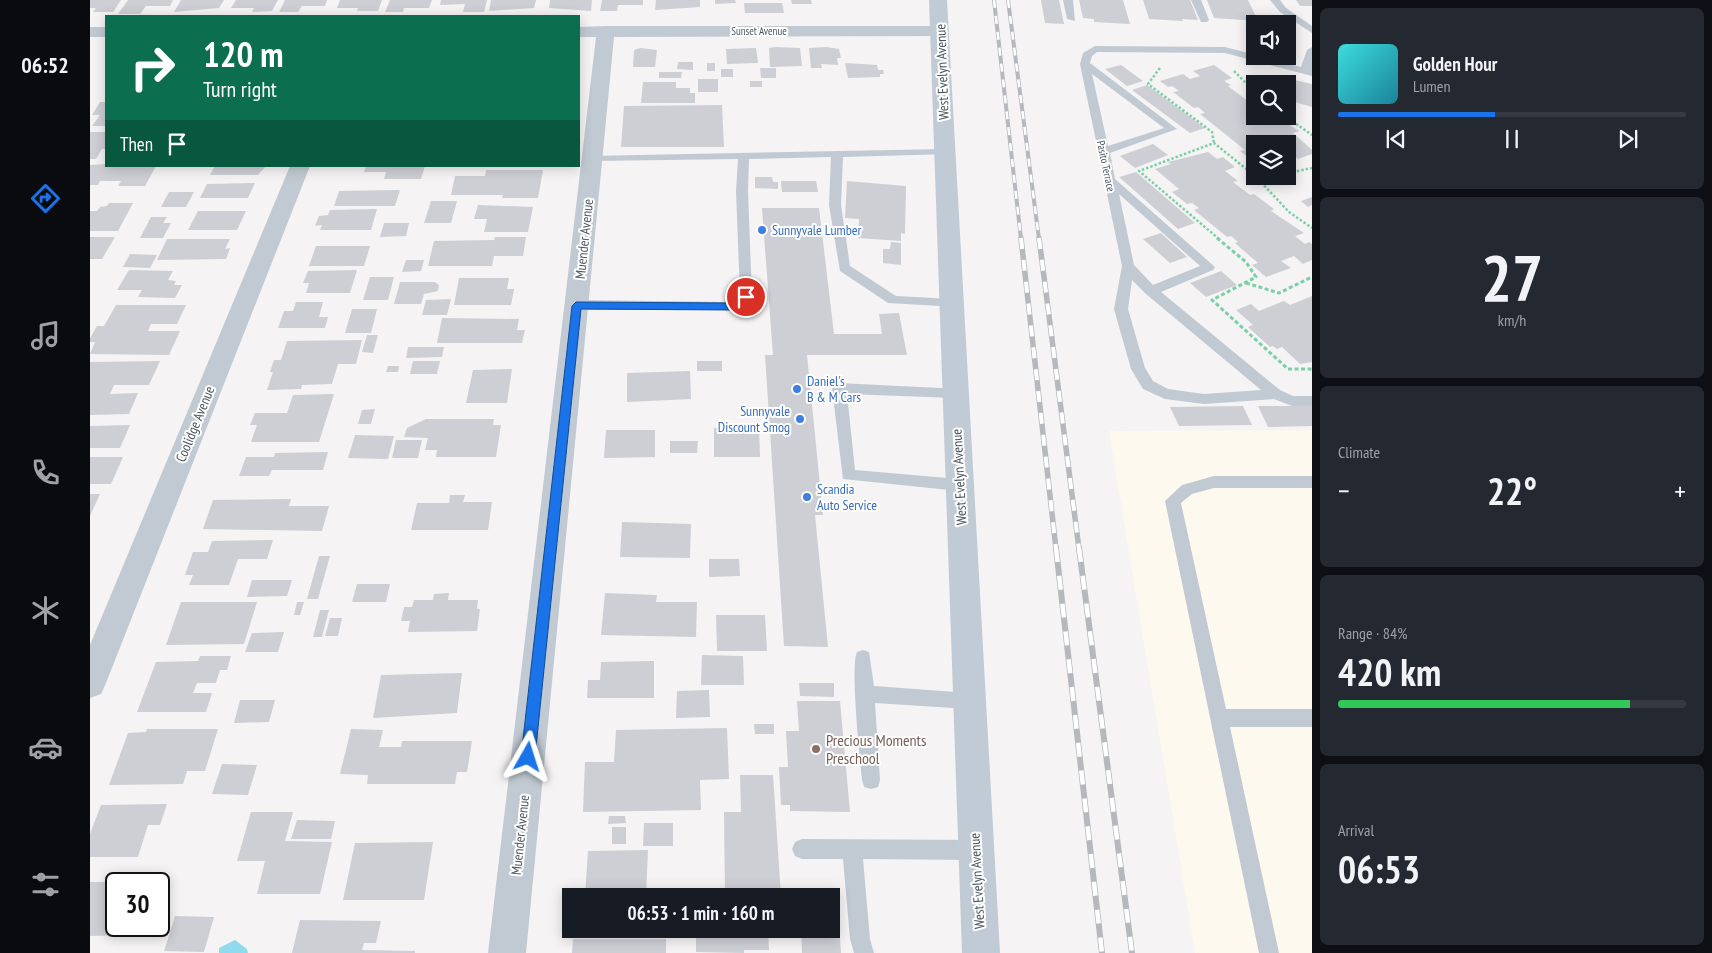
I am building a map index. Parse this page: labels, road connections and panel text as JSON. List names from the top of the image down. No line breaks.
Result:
{"streets":{"main road":["West Evelyn Avenue"],"street":["Sunset Avenue","Muender Avenue","Coolidge Avenue"],"lane":["Pasito Terrace"]},"crossings":[["Sunset Avenue","West Evelyn Avenue"],["Sunset Avenue","Muender Avenue"]],"places":["Sunnyvale Lumber","Daniel's B & M Cars","Sunnyvale Discount Smog","Scandia Auto Service","Precious Moments Preschool"],"page":{"tabs":"06:52","turn":["120 m","Turn right"],"song":["Golden Hour","Lumen"],"then":"Then","tile":[["27","km/h"],"Climate",["Range · 84%","420 km"],["Arrival","06:53"]],"heat":["−","22°","+"],"limit":"30","trip":"06:53 · 1 min · 160 m"}}
